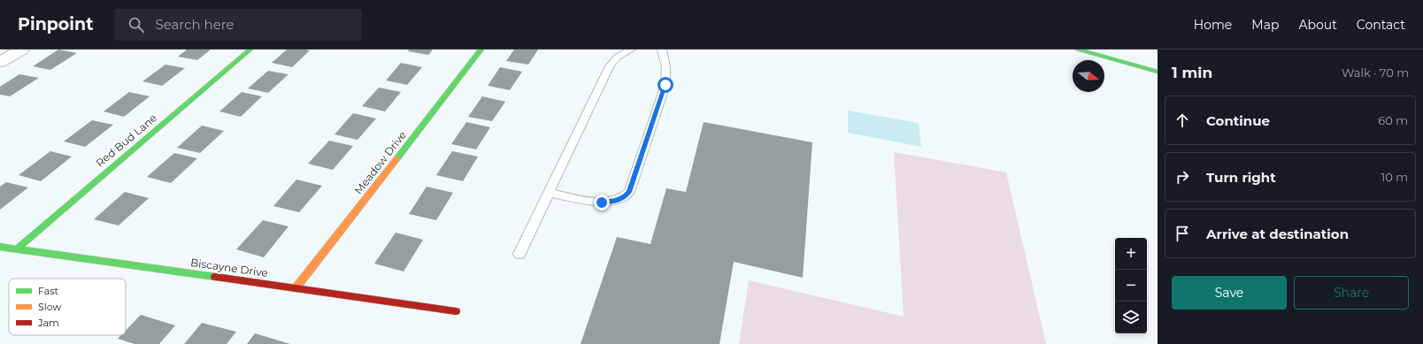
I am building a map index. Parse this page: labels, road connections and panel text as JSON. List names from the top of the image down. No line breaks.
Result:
{"streets":{"street":["Red Bud Lane","Meadow Drive","Biscayne Drive"]},"crossings":[["Red Bud Lane","Biscayne Drive"],["Meadow Drive","Biscayne Drive"]],"legend":["Fast","Slow","Jam"],"north":"right","page":{"header":"Pinpoint","search":"Search here","nav":["Home","Map","About","Contact"],"heading":["1 min","Walk · 70 m"],"list":[["Continue","60 m"],["Turn right","10 m"],"Arrive at destination"],"map_buttons":["+","−"],"buttons":["Save","Share"]}}
